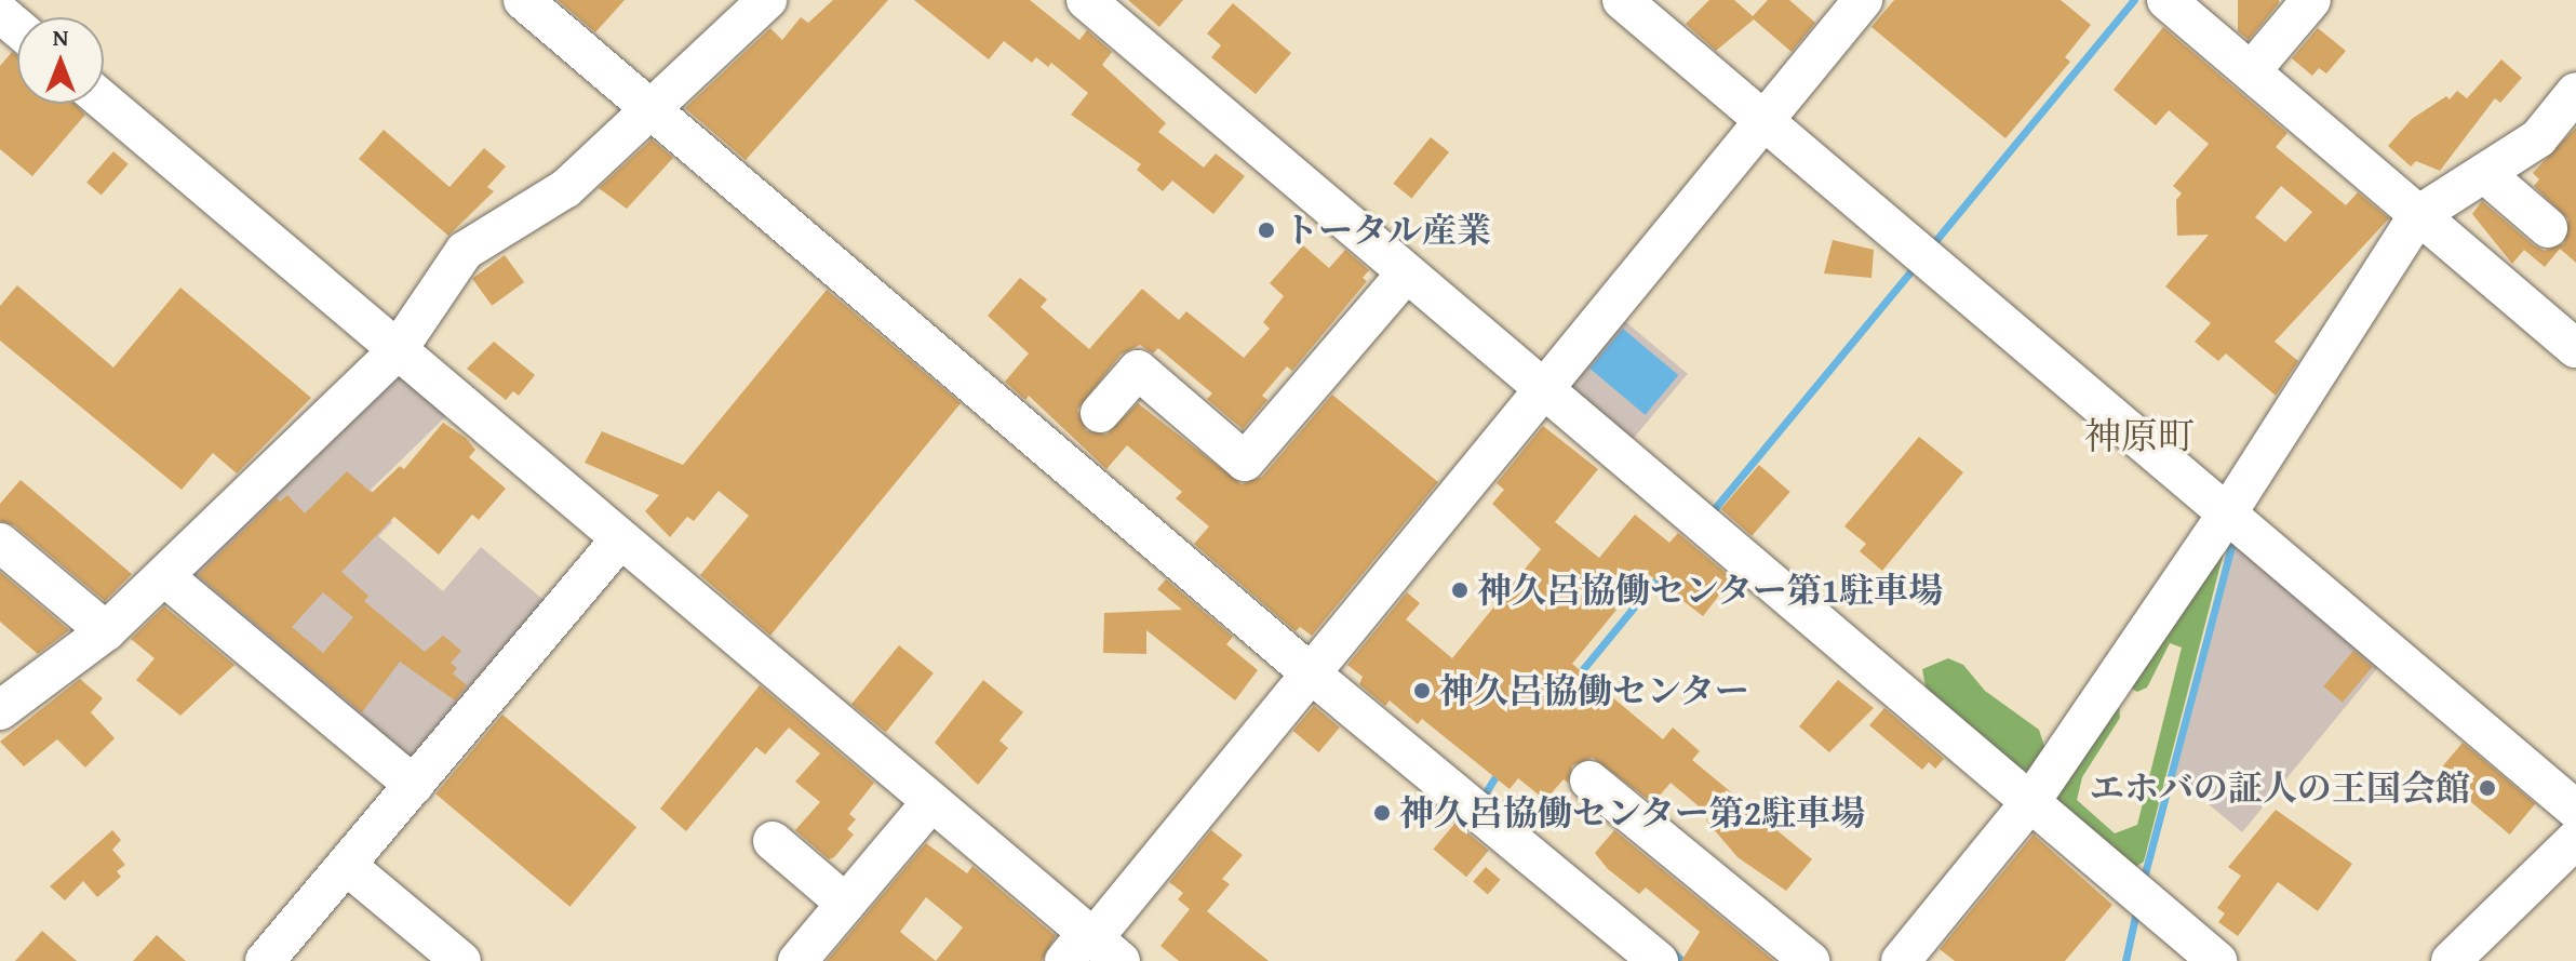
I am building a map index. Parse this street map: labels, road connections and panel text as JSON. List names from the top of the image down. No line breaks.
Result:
{"districts":["神原町"],"places":["トータル産業","神久呂協働センター第1駐車場","神久呂協働センター","エホバの証人の王国会館","神久呂協働センター第2駐車場"],"north":"top"}
